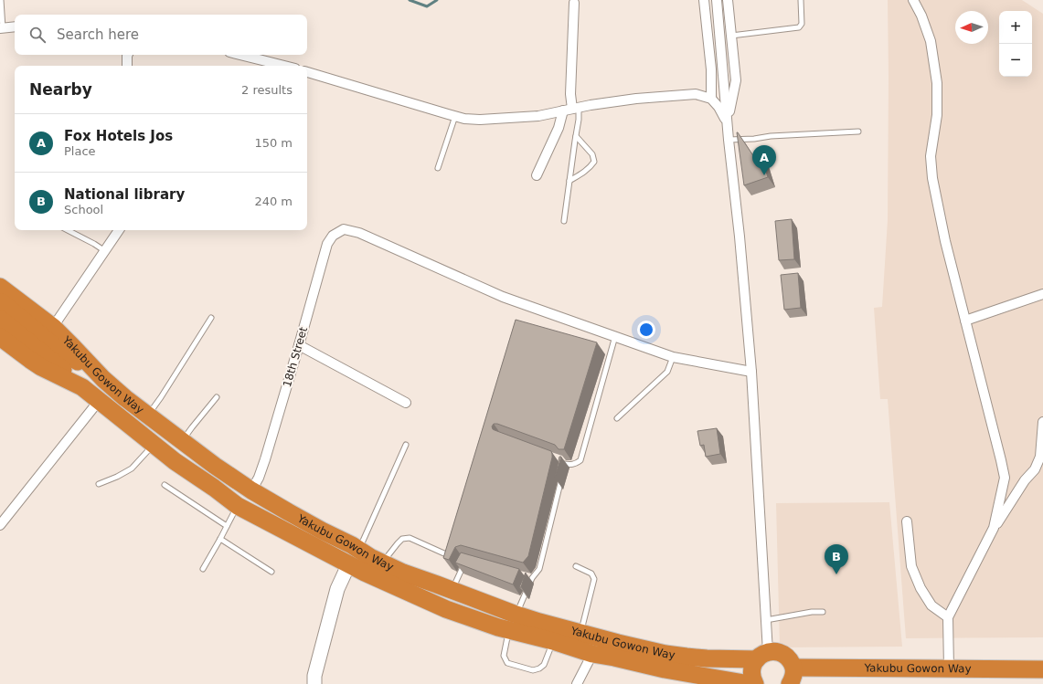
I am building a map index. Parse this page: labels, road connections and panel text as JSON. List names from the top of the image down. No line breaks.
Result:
{"streets":{"highway":["Yakubu Gowon Way"],"street":["18th Street"]},"crossings":[["18th Street","Yakubu Gowon Way"]],"north":"left","page":{"map_buttons":["+","−"],"search":"Search here","heading":["Nearby","2 results"],"list":[{"mark":"A","name":"Fox Hotels Jos","note":"Place","value":"150 m"},{"mark":"B","name":"National library","note":"School","value":"240 m"}],"pins":["A","B"]}}
